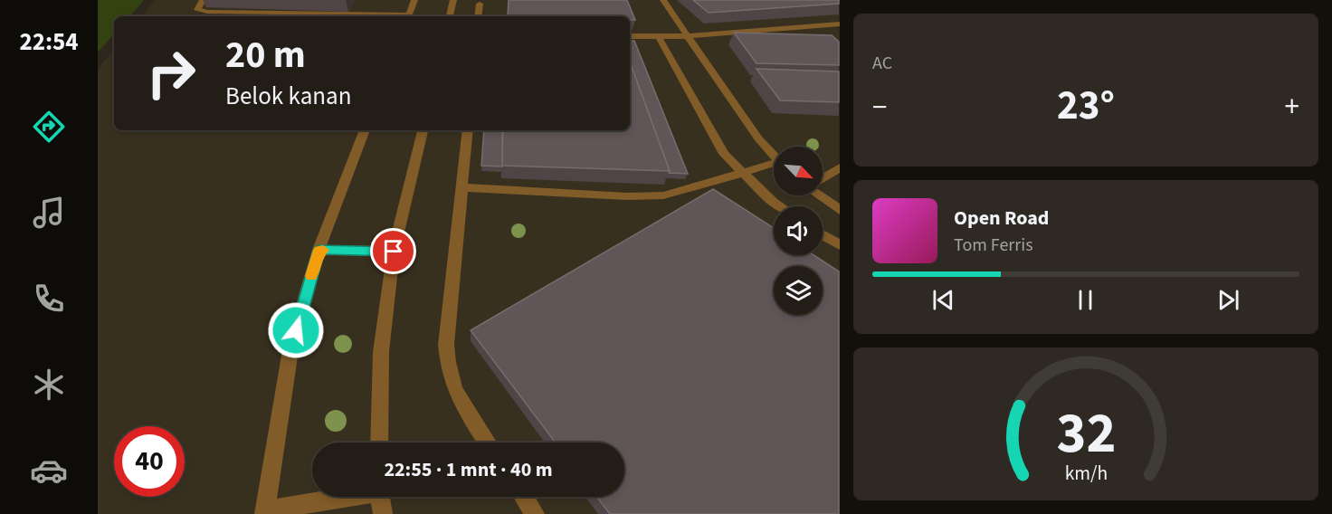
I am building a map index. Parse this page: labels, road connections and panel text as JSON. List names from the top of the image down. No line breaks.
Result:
{"north":"bottom right","page":{"tabs":"22:54","tile":"AC","turn":["20 m","Belok kanan"],"heat":["−","23°","+"],"song":["Open Road","Tom Ferris"],"limit":"40","trip":"22:55 · 1 mnt · 40 m","gauge":["32","km/h"]}}
